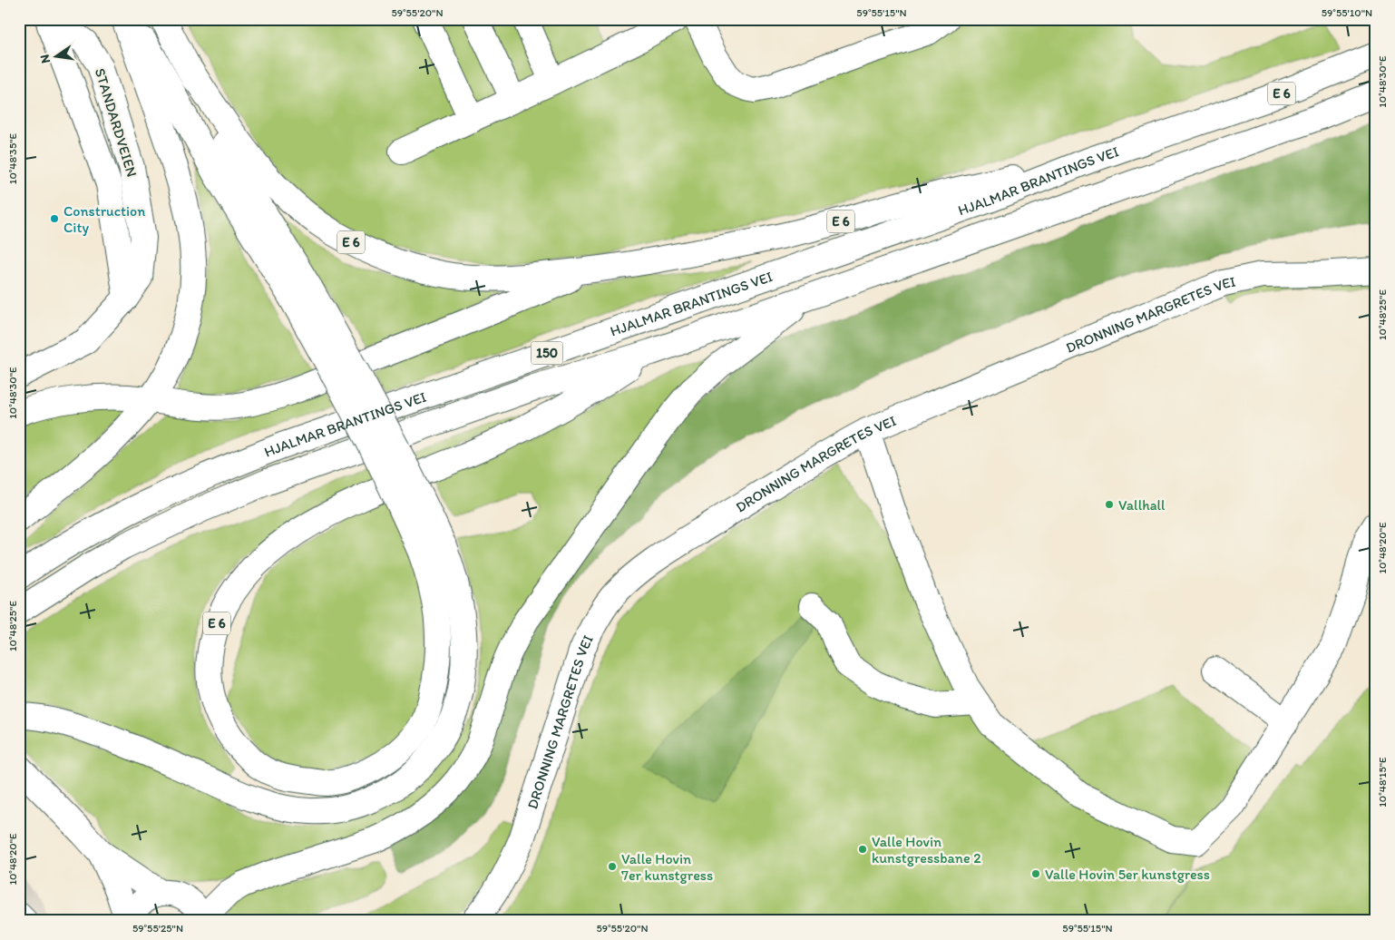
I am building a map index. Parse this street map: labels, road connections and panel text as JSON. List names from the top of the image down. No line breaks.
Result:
{"streets":{"main road":["E 6","STANDARDVEIEN","HJALMAR BRANTINGS VEI","DRONNING MARGRETES VEI","150"]},"crossings":[["E 6","HJALMAR BRANTINGS VEI"]],"places":["Construction City","Vallhall","Valle Hovin kunstgressbane 2","Valle Hovin 7er kunstgress","Valle Hovin 5er kunstgress"],"north":"left","coordinates":["59°55'20\"N","59°55'15\"N","59°55'10\"N","10°48'30\"E","10°48'35\"E","10°48'25\"E","10°48'20\"E","10°48'15\"E","59°55'25\"N"]}
